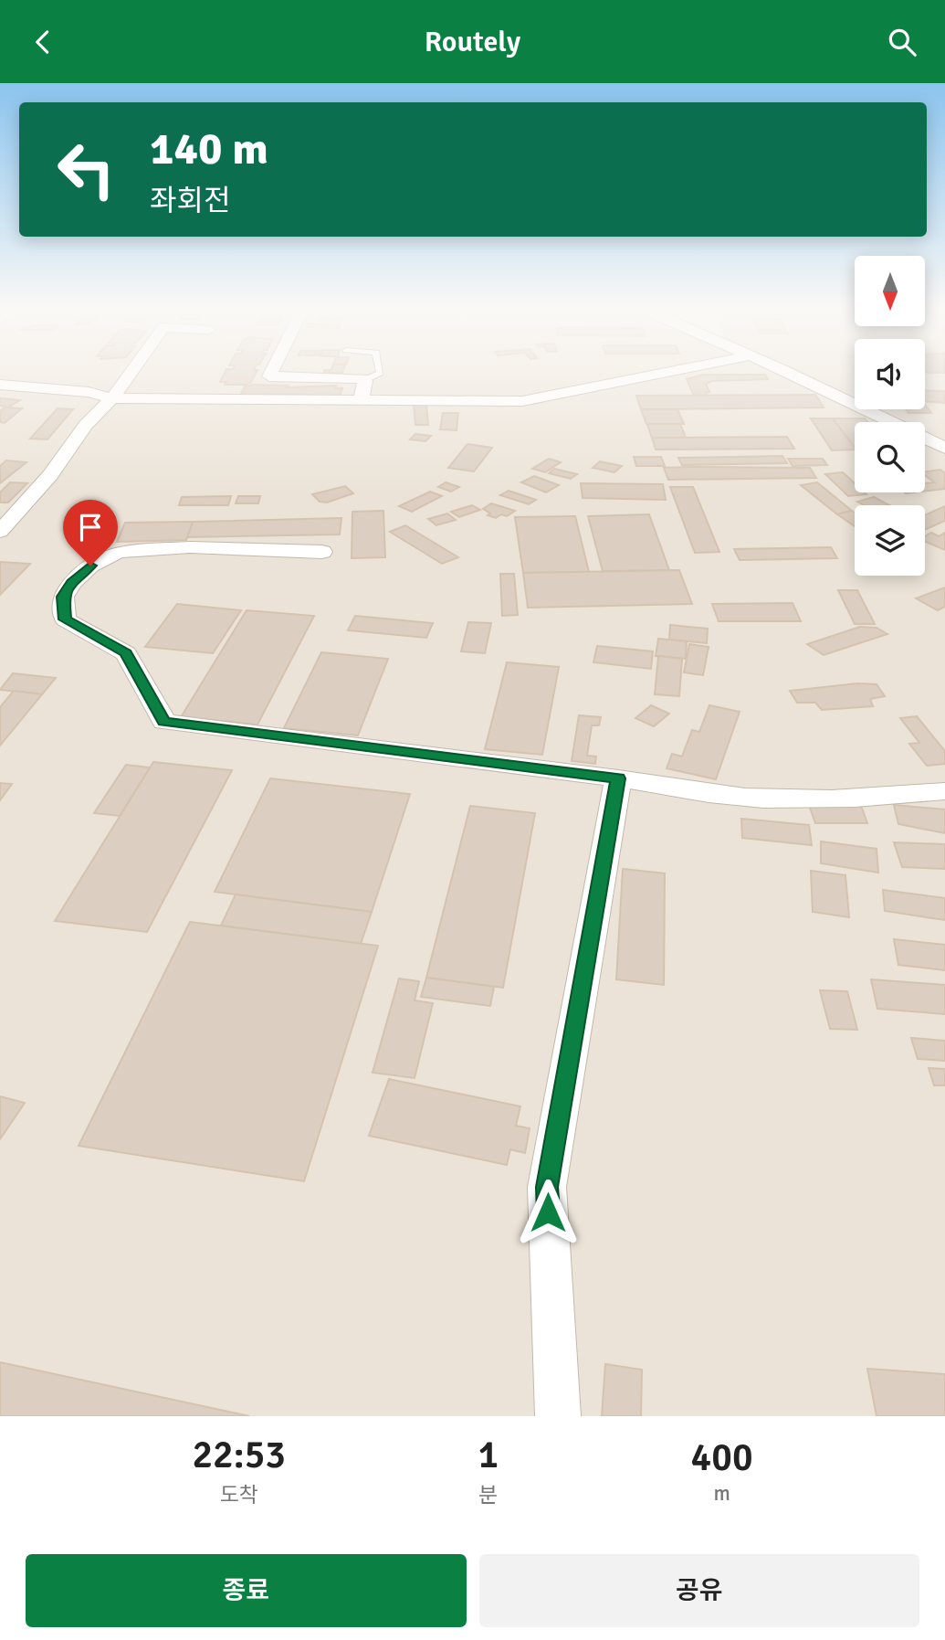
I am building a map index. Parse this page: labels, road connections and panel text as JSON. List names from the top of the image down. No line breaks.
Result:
{"north":"bottom","page":{"header":"Routely","turn":["140 m","좌회전"],"eta":["22:53","도착","1","분","400","m"],"buttons":["종료","공유"]}}
